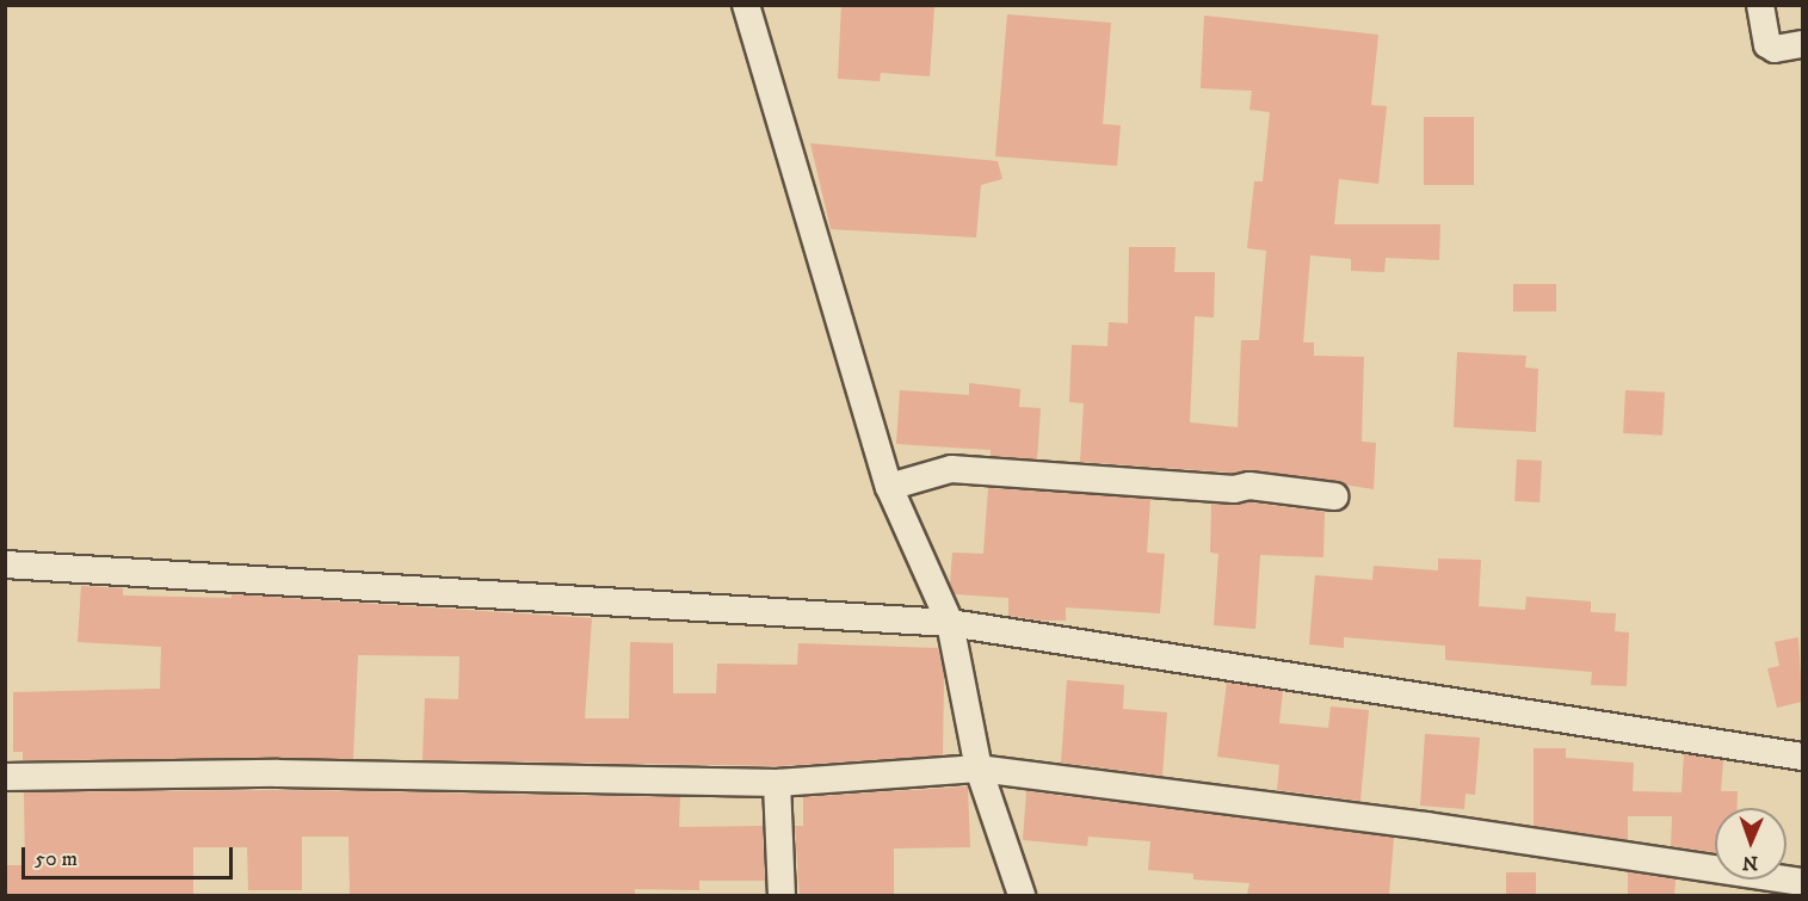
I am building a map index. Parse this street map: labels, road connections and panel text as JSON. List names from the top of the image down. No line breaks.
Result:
{"scale_bar":"50 m","north":"bottom"}
